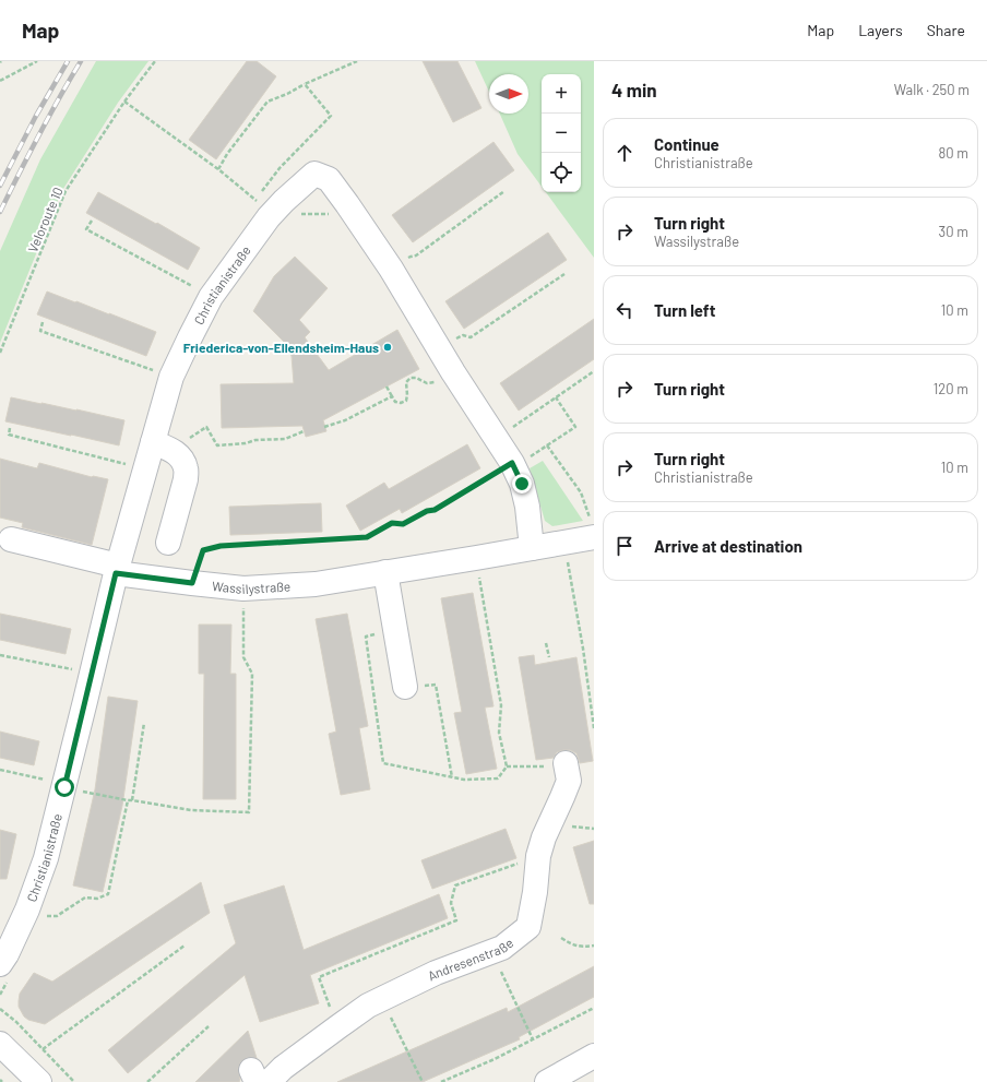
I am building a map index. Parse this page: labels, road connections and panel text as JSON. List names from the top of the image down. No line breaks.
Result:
{"streets":{"street":["Christianistraße","Wassilystraße","Andresenstraße"],"path":["Veloroute 10"]},"crossings":[["Christianistraße","Wassilystraße"]],"places":["Friederica-von-Ellendsheim-Haus"],"north":"right","page":{"header":"Map","nav":["Map","Layers","Share"],"heading":["4 min","Walk · 250 m"],"map_buttons":["+","−"],"list":[["Continue","Christianistraße","80 m"],["Turn right","Wassilystraße","30 m"],["Turn left","10 m"],["Turn right","120 m"],["Turn right","Christianistraße","10 m"],"Arrive at destination"]}}
